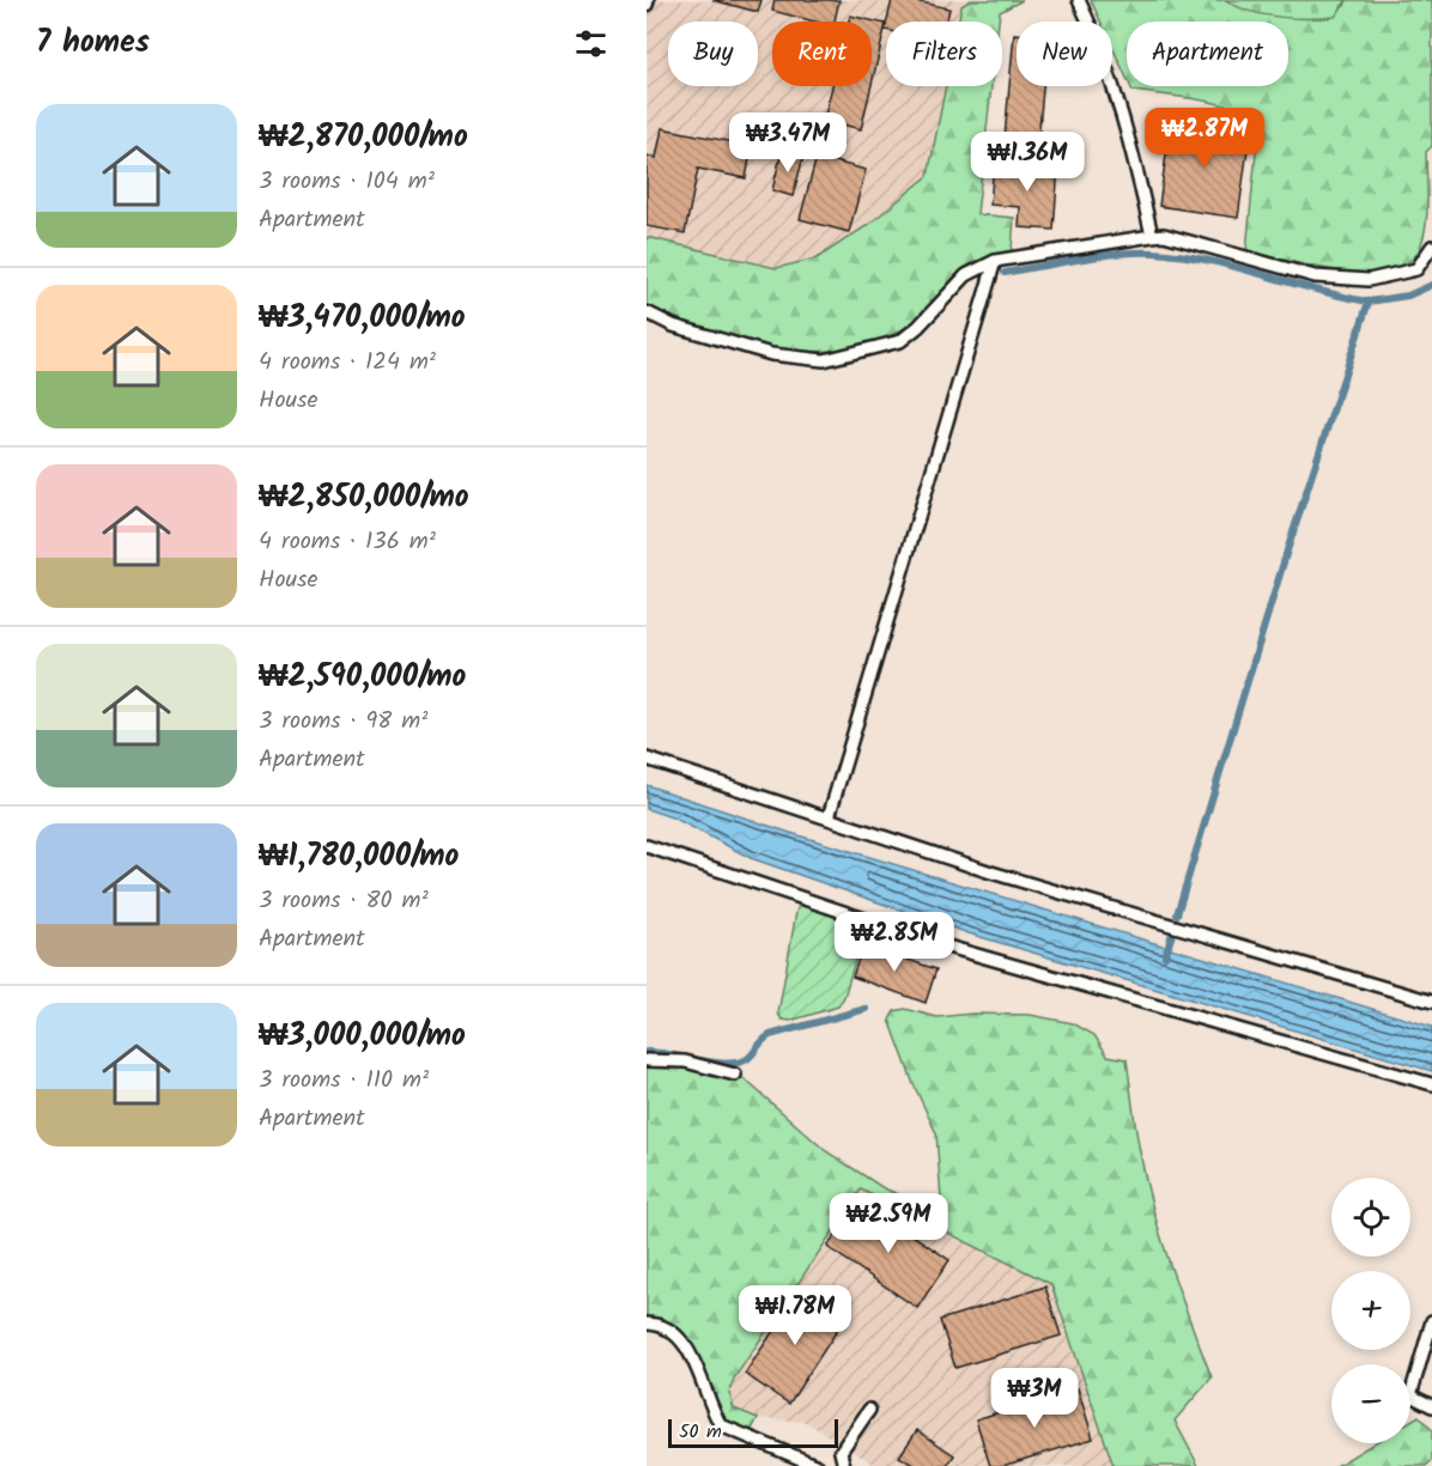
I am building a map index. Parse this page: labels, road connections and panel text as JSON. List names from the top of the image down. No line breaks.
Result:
{"scale_bar":"50 m","page":{"heading":"7 homes","chip":["Buy","Rent","Filters","New","Apartment"],"list":[{"name":"₩2,870,000/mo","note":"3 rooms · 104 m² · Apartment"},{"name":"₩3,470,000/mo","note":"4 rooms · 124 m² · House"},{"name":"₩2,850,000/mo","note":"4 rooms · 136 m² · House"},{"name":"₩2,590,000/mo","note":"3 rooms · 98 m² · Apartment"},{"name":"₩1,780,000/mo","note":"3 rooms · 80 m² · Apartment"},{"name":"₩3,000,000/mo","note":"3 rooms · 110 m² · Apartment"}],"price":["₩2.87M","₩3.47M","₩1.36M","₩2.85M","₩2.59M","₩1.78M","₩3M"],"map_buttons":["+","−"],"scale":"50 m"}}
